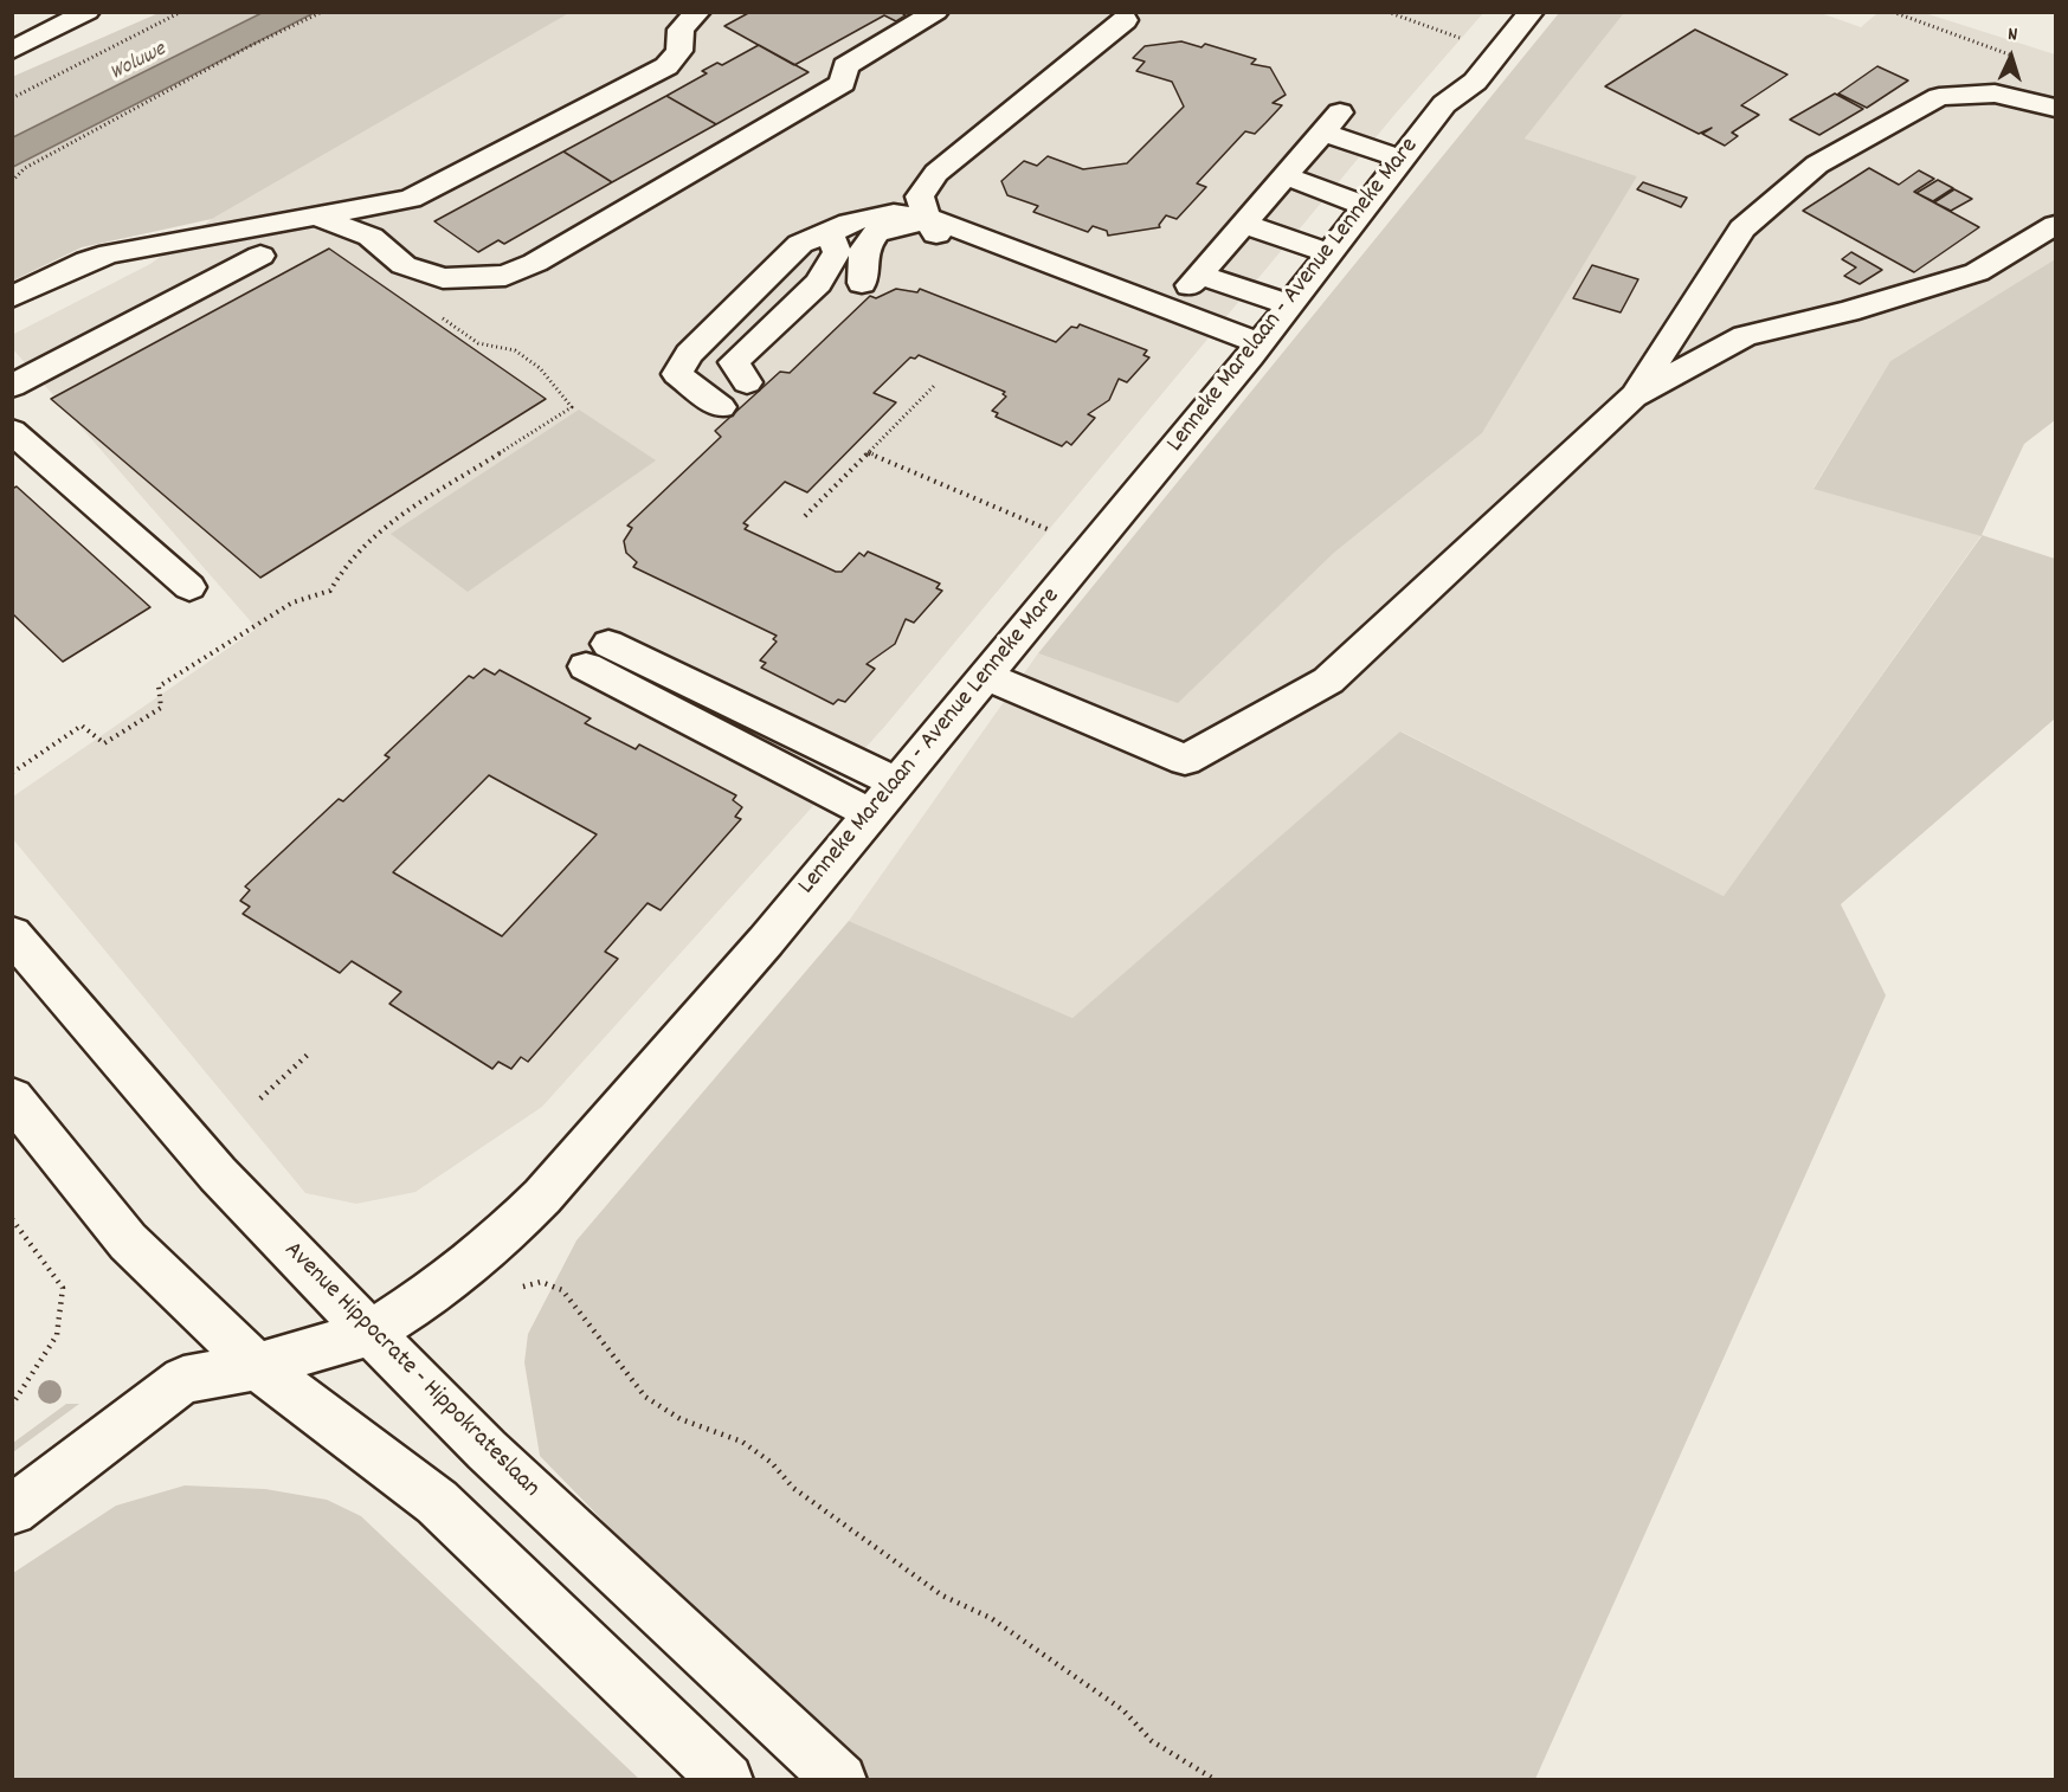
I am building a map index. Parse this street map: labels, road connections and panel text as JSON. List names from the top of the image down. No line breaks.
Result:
{"streets":{"main road":["Lenneke Marelaan - Avenue Lenneke Mare","Avenue Hippocrate - Hippokrateslaan"]},"crossings":[["Lenneke Marelaan - Avenue Lenneke Mare","Avenue Hippocrate - Hippokrateslaan"]],"water":["Woluwe"],"north":"top"}
